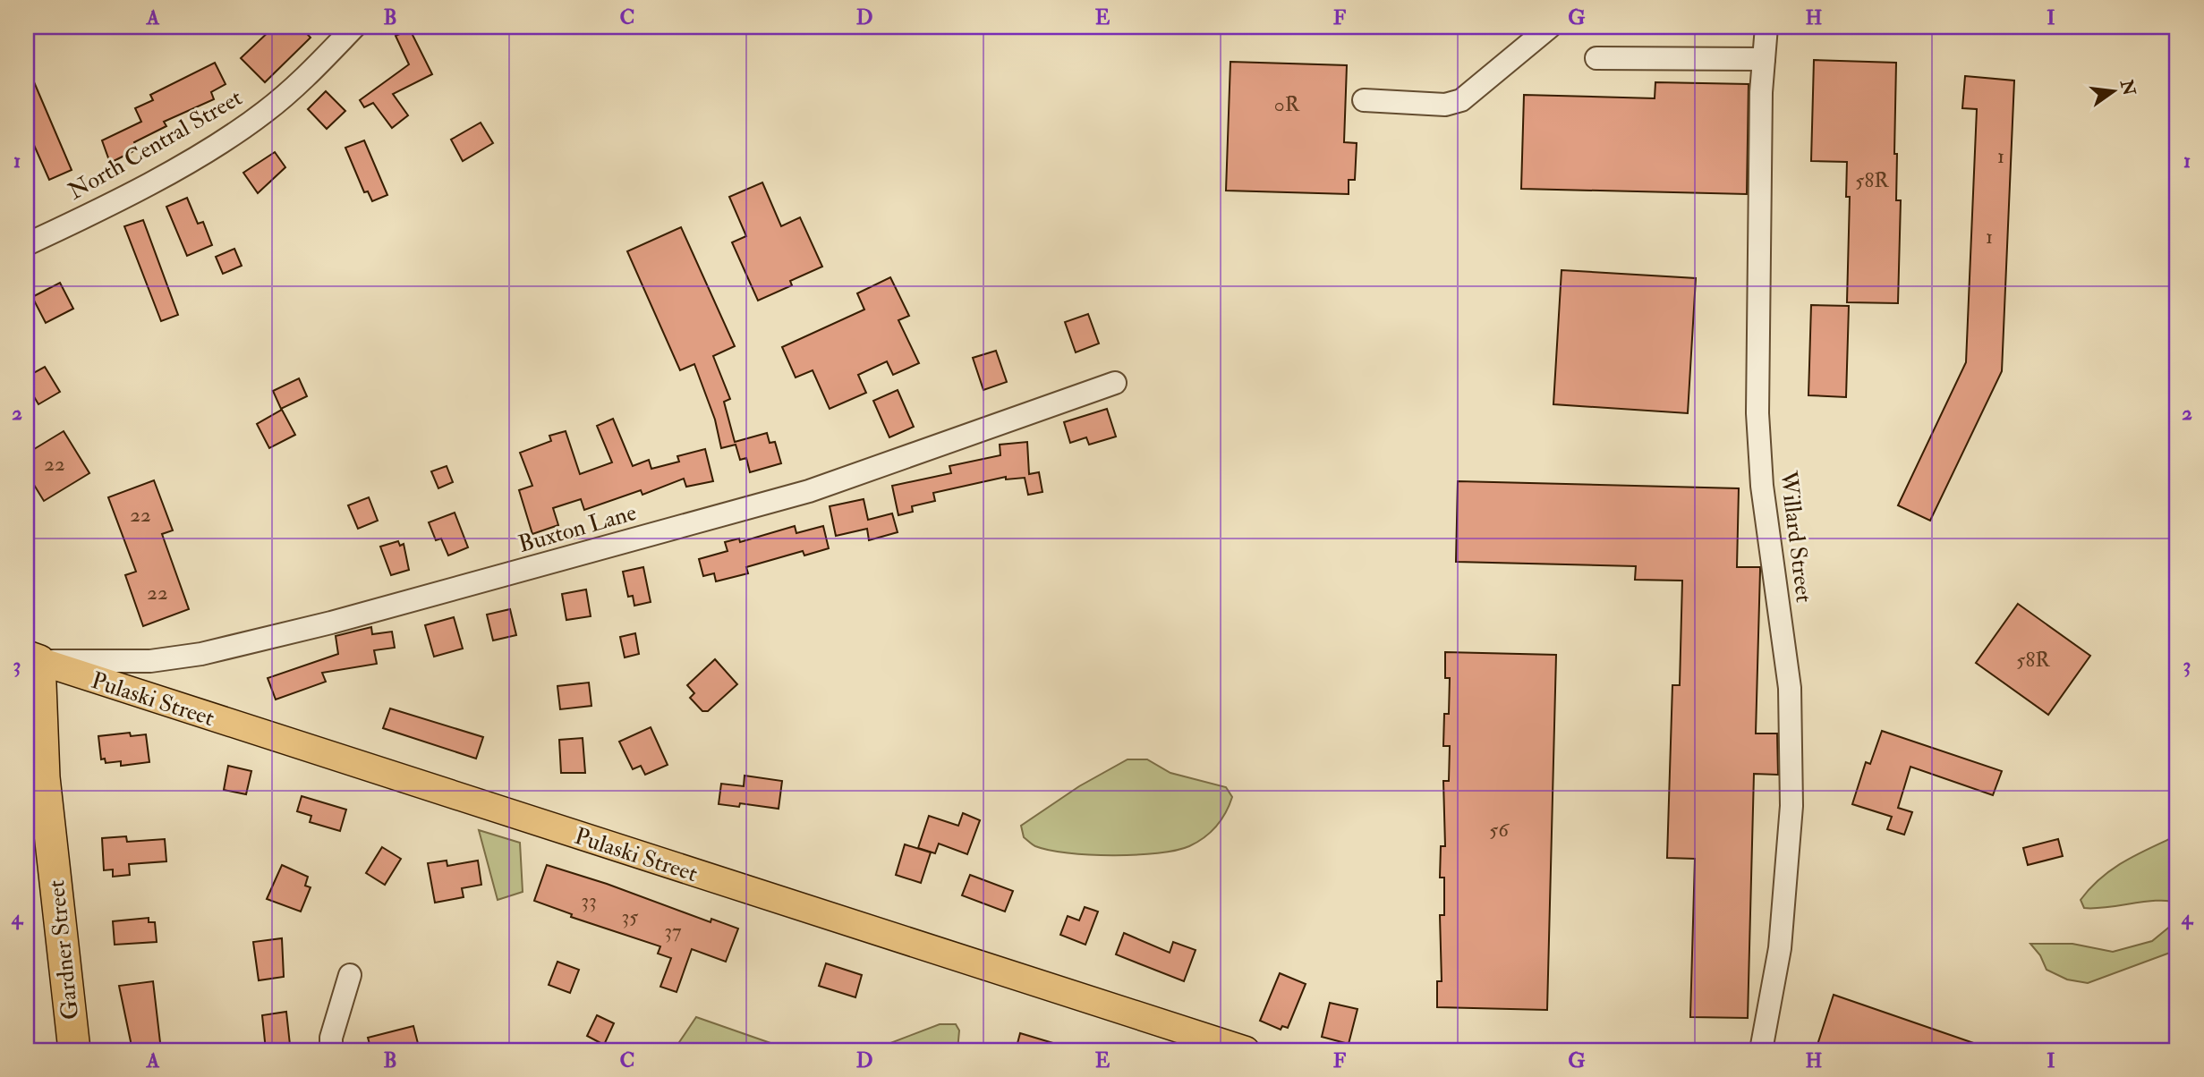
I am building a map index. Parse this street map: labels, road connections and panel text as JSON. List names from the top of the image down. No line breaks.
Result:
{"streets":{"highway":["Gardner Street"],"main road":["Pulaski Street"],"street":["North Central Street","Buxton Lane","Willard Street"]},"crossings":[["Buxton Lane","Pulaski Street"],["Buxton Lane","Gardner Street"],["Pulaski Street","Gardner Street"]],"house_numbers":["0R","1","58R","1","22","22","22","58R","56","33","35","37"],"north":"right","grid":{"columns":["A","B","C","D","E","F","G","H","I"],"rows":["1","2","3","4"]}}
